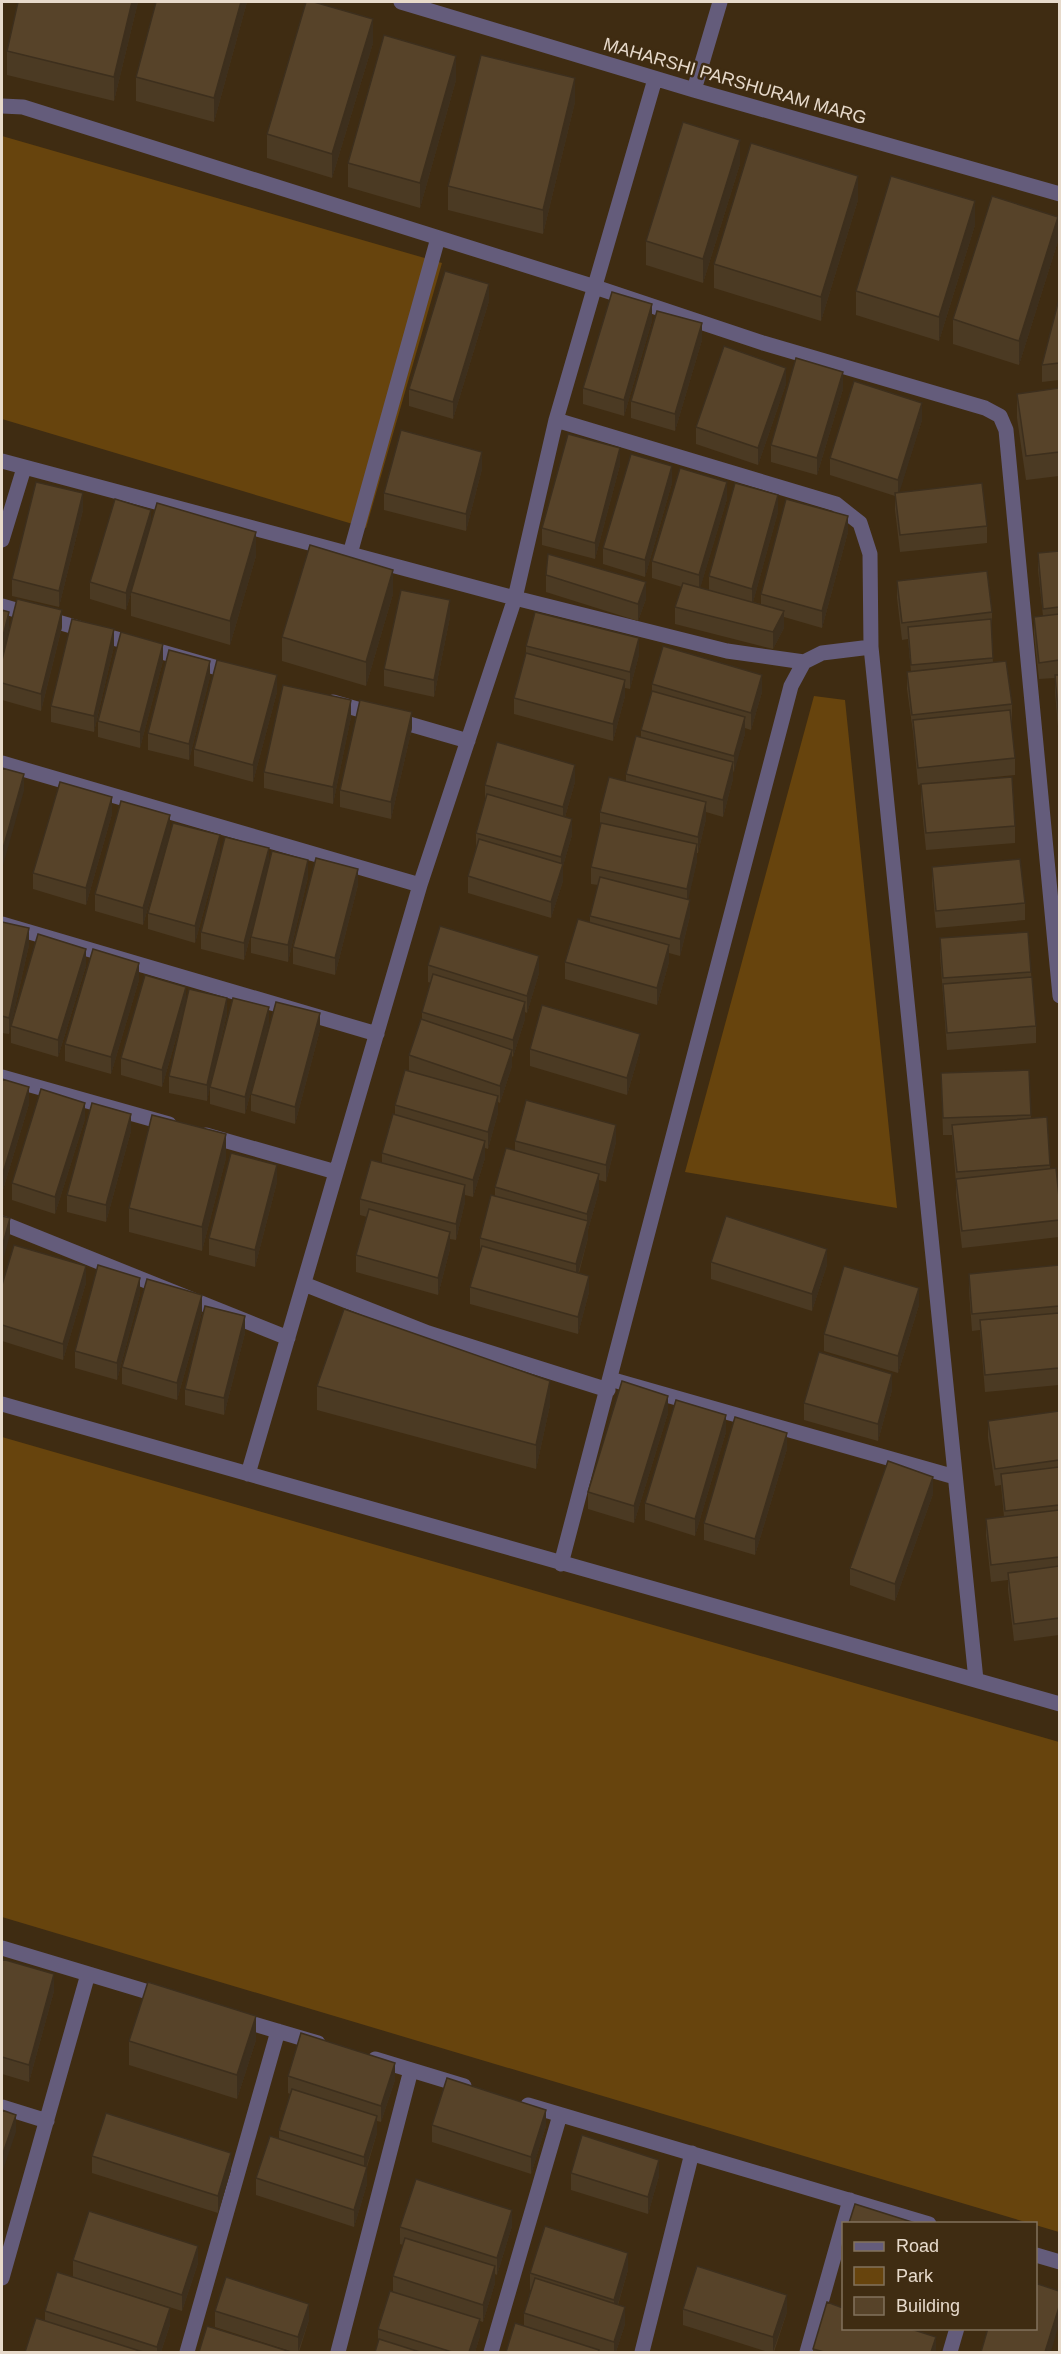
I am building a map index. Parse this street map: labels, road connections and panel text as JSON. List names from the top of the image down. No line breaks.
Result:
{"streets":{"street":["MAHARSHI PARSHURAM MARG"]},"legend":["Road","Park","Building"]}
